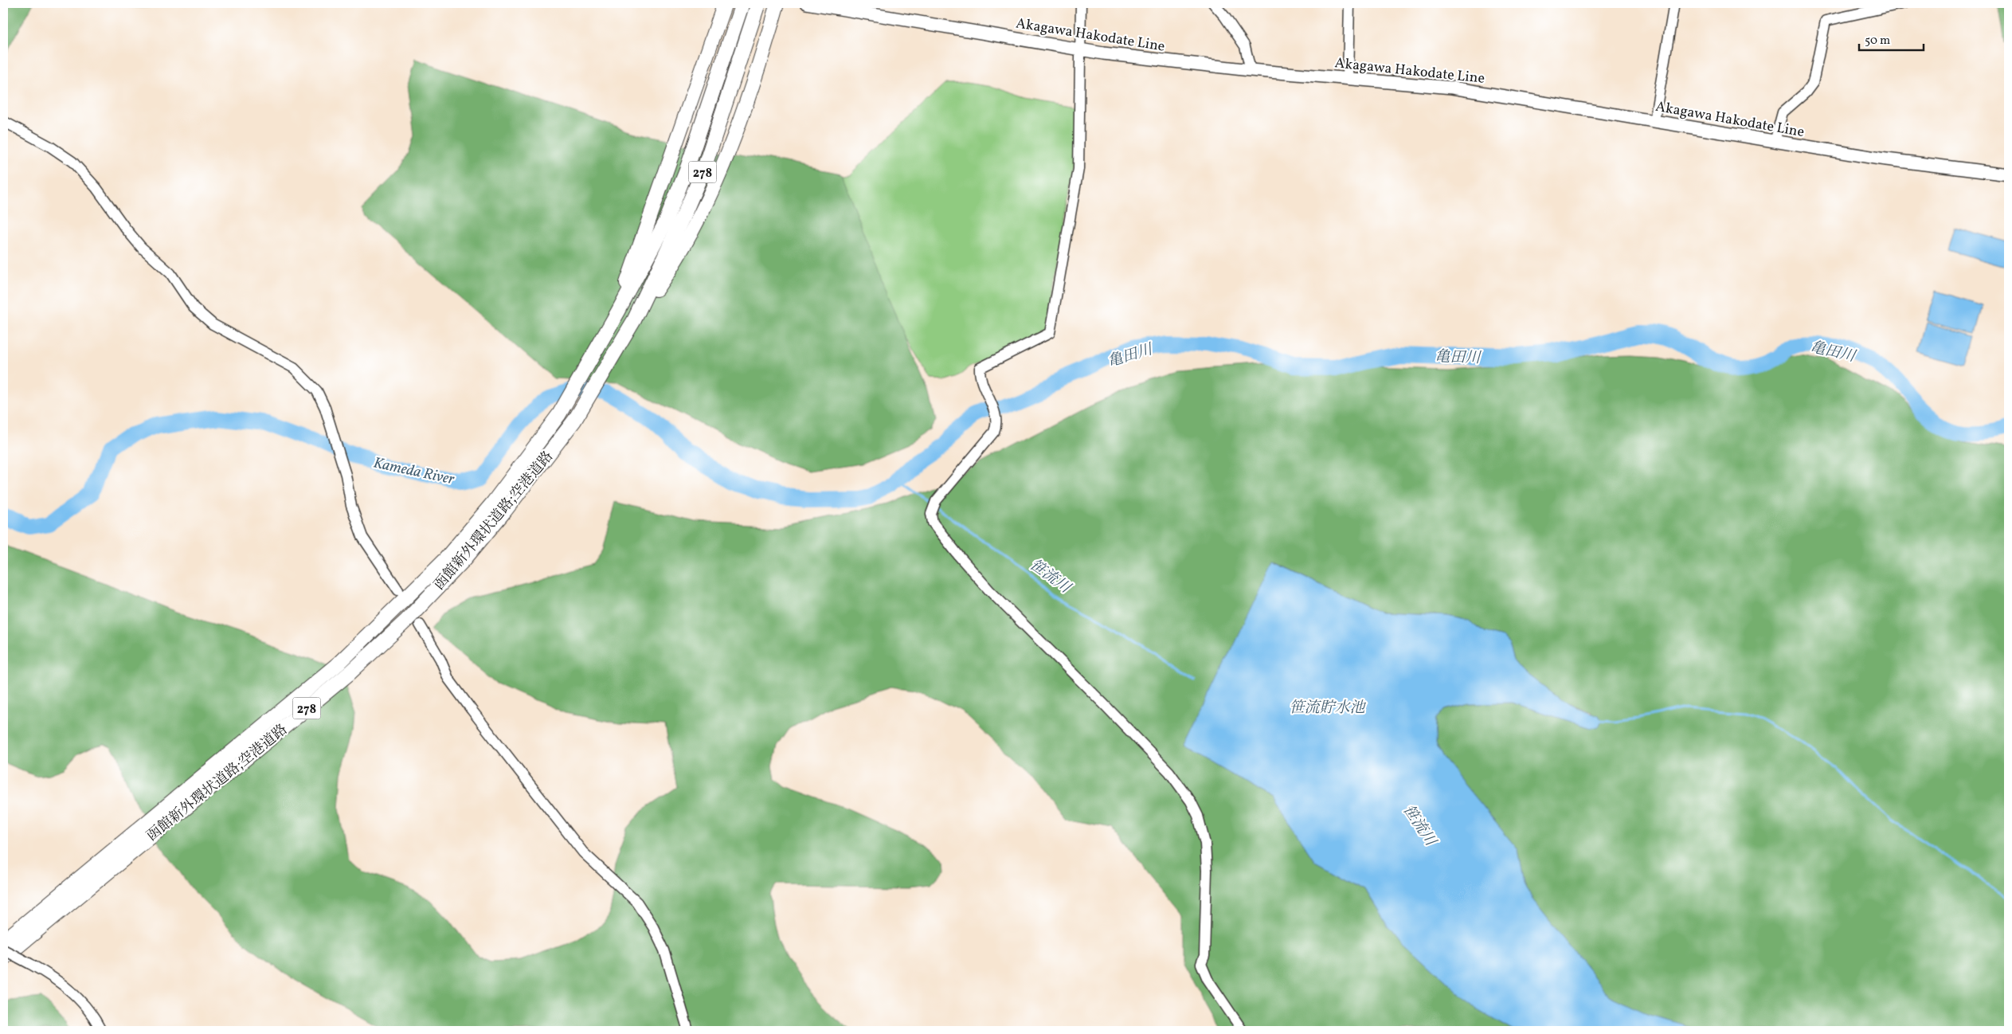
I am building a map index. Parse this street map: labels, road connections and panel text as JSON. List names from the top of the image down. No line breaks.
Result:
{"streets":{"highway":["278","函館新外環状道路;空港道路"],"main road":["Akagawa Hakodate Line"]},"water":["亀田川","Kameda River","笹流川","笹流貯水池"],"scale_bar":"50 m"}
